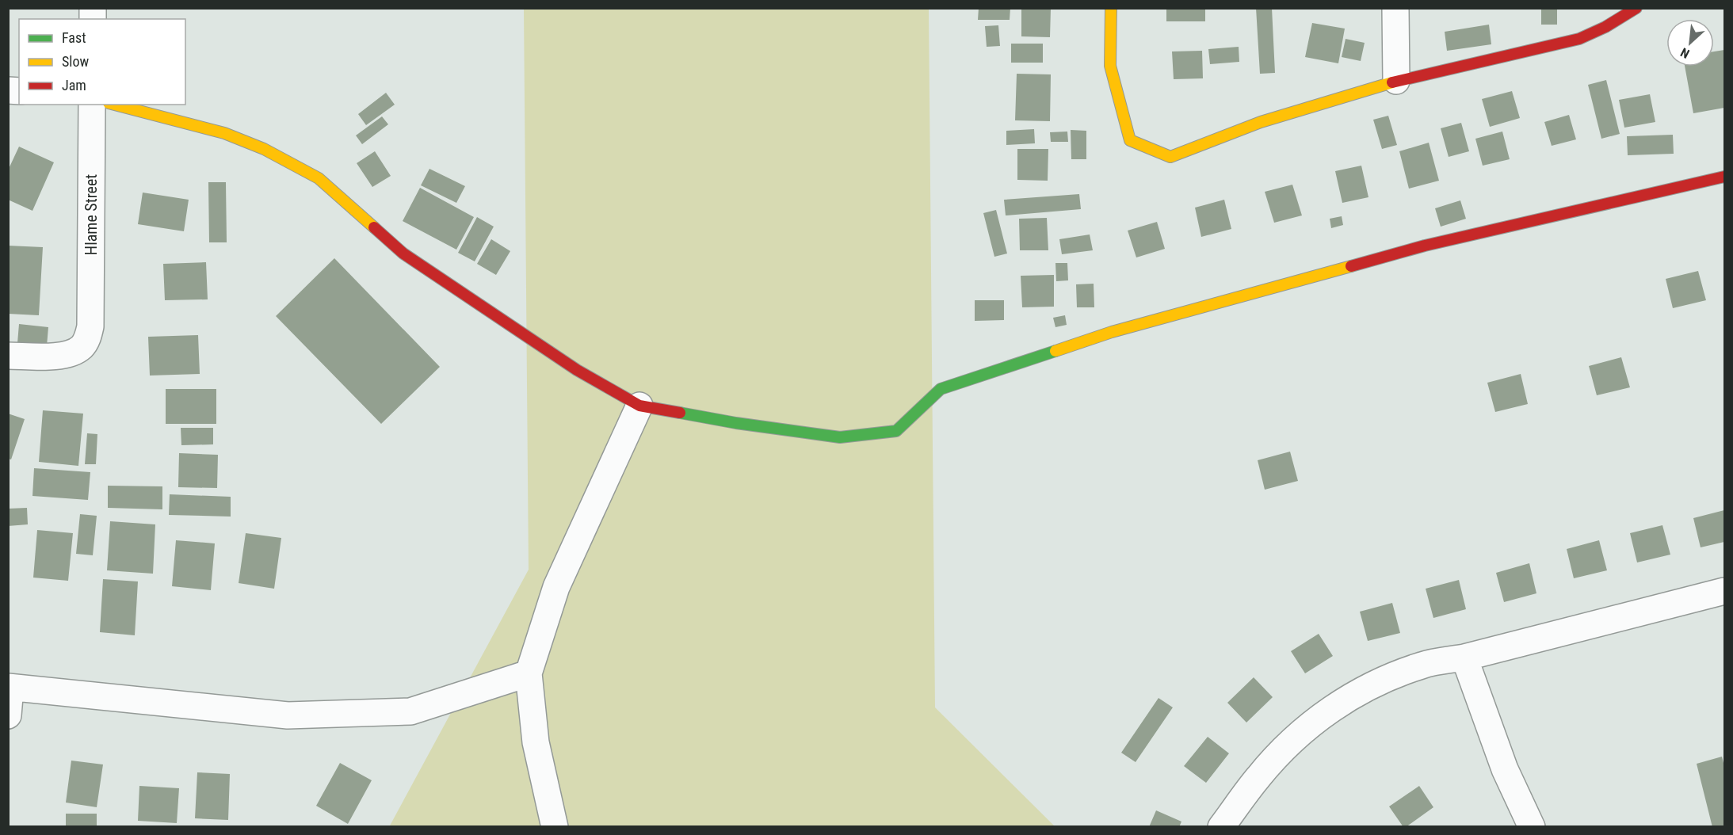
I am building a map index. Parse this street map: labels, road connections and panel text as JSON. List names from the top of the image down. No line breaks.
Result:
{"streets":{"street":["Hlame Street"]},"legend":["Fast","Slow","Jam"],"north":"bottom left"}
